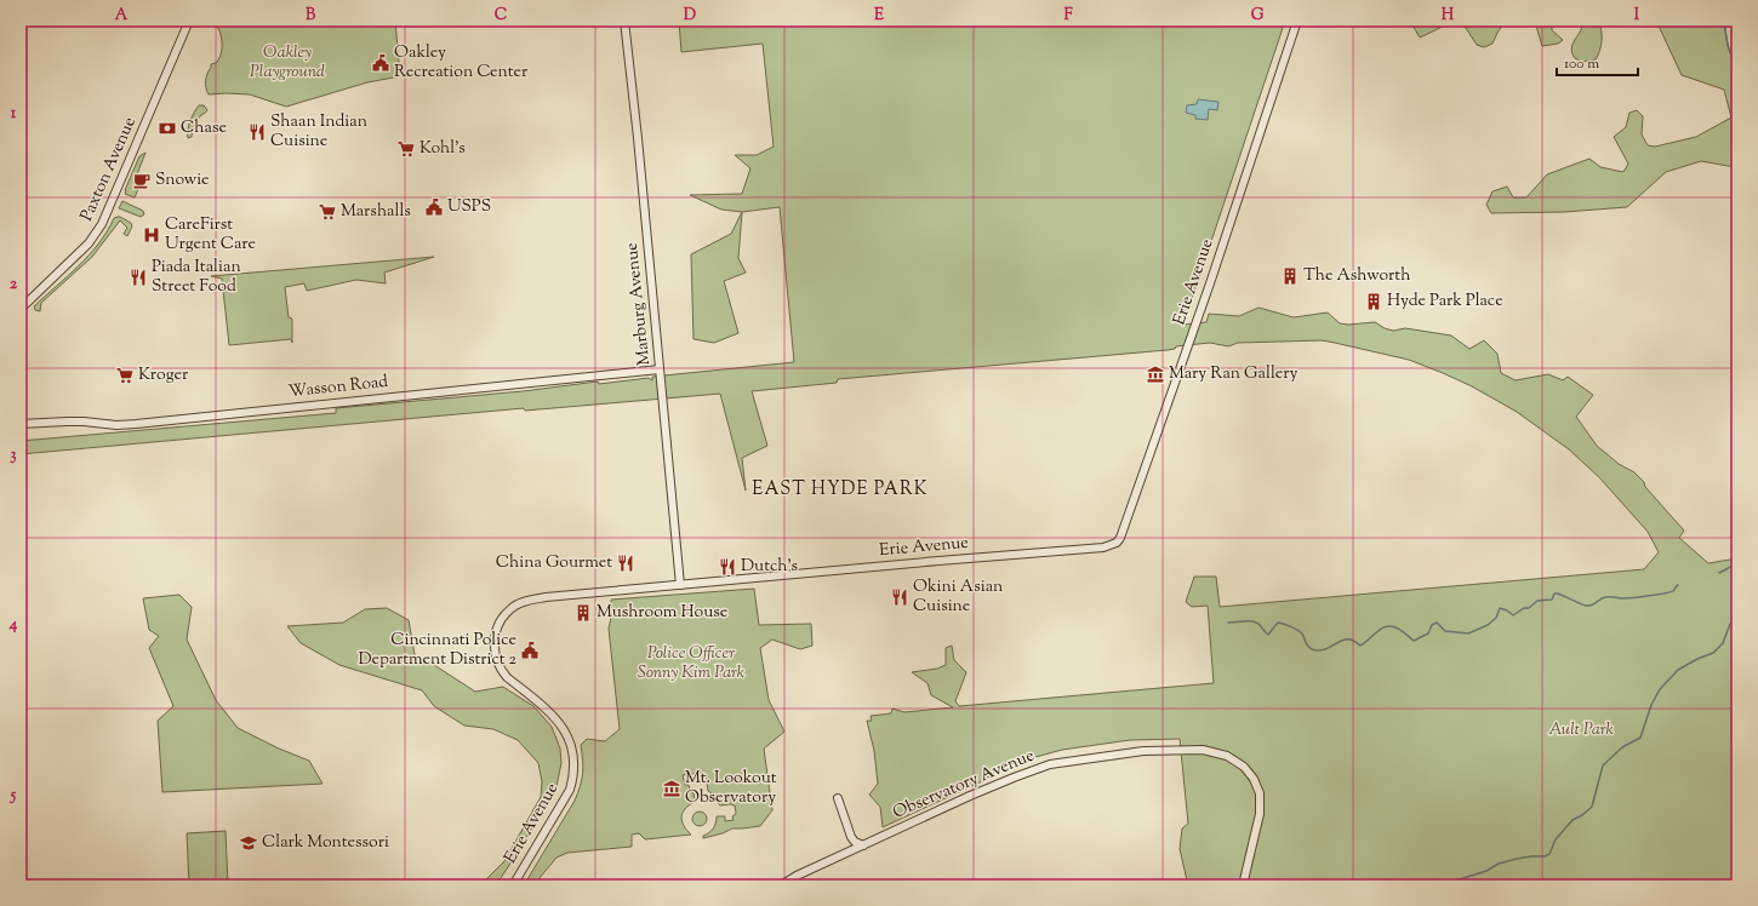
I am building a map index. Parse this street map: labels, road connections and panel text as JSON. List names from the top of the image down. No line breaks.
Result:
{"streets":{"street":["Paxton Avenue","Erie Avenue","Marburg Avenue","Wasson Road","Observatory Avenue"]},"crossings":[["Erie Avenue","Marburg Avenue"],["Marburg Avenue","Wasson Road"]],"districts":["EAST HYDE PARK"],"parks":["Oakley Playground","Police Officer Sonny Kim Park","Ault Park"],"places":{"public building":["Oakley Recreation Center","USPS","Cincinnati Police Department District 2"],"bank":["Chase"],"restaurant":["Shaan Indian Cuisine","Piada Italian Street Food","China Gourmet","Dutch's","Okini Asian Cuisine"],"supermarket":["Kohl's","Marshalls","Kroger"],"cafe":["Snowie"],"hospital":["CareFirst Urgent Care"],"building":["The Ashworth","Hyde Park Place","Mushroom House"],"museum":["Mary Ran Gallery","Mt. Lookout Observatory"],"school or university":["Clark Montessori"]},"scale_bar":"100 m","grid":{"columns":["A","B","C","D","E","F","G","H","I"],"rows":["1","2","3","4","5"]}}
